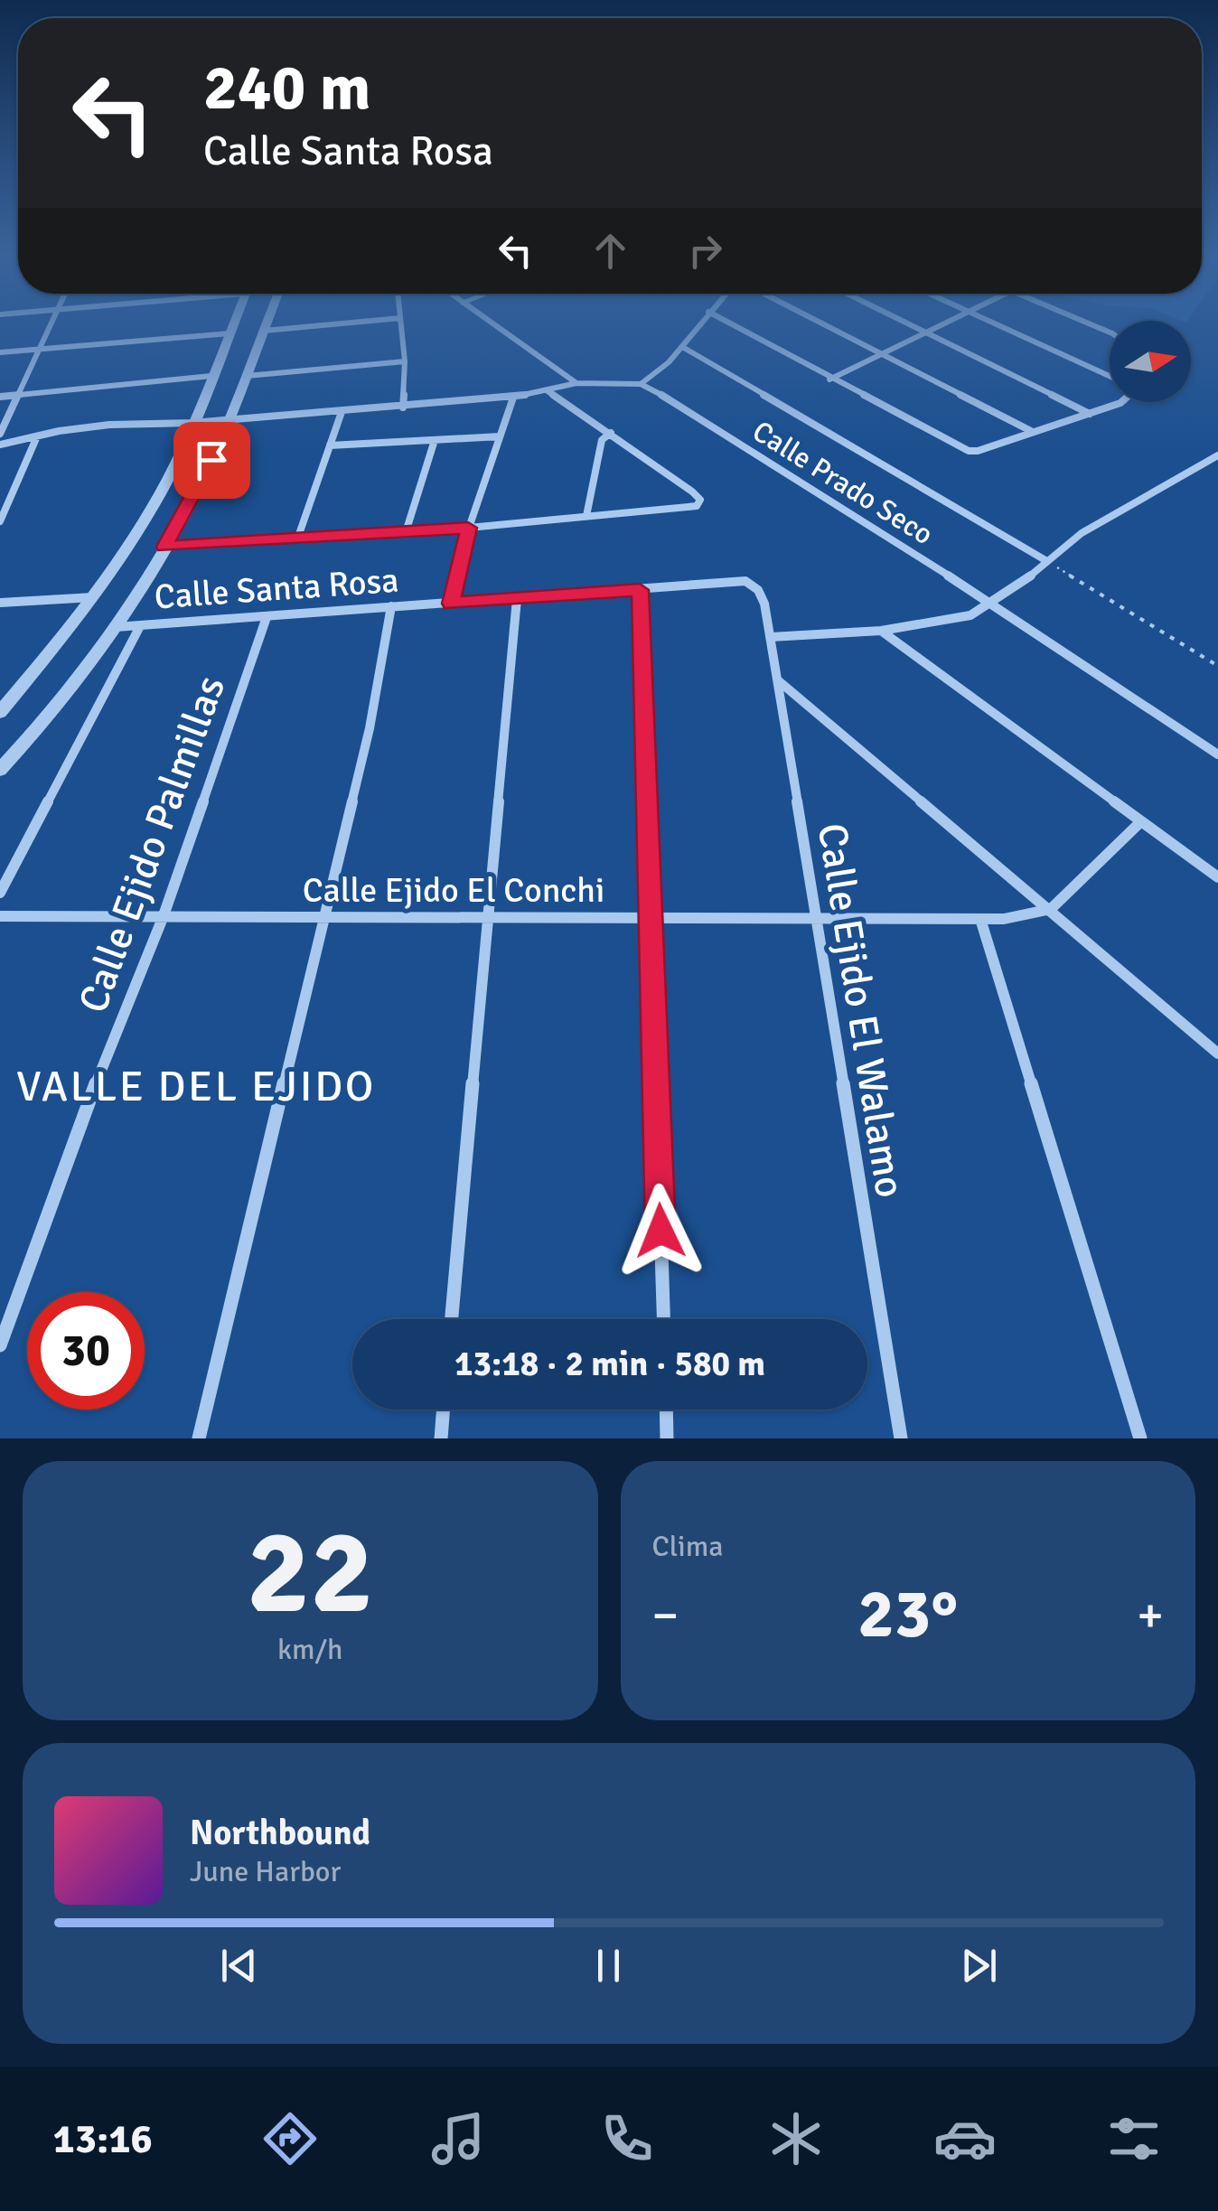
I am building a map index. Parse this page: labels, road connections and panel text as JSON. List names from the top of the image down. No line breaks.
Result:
{"streets":{"street":["Calle Prado Seco","Calle Santa Rosa","Calle Ejido Palmillas","Calle Ejido El Conchi","Calle Ejido El Walamo"]},"crossings":[["Calle Santa Rosa","Calle Ejido Palmillas"],["Calle Santa Rosa","Calle Ejido El Walamo"],["Calle Ejido Palmillas","Calle Ejido El Conchi"],["Calle Ejido El Conchi","Calle Ejido El Walamo"]],"districts":["VALLE DEL EJIDO"],"north":"right","page":{"turn":["240 m","Calle Santa Rosa"],"limit":"30","trip":"13:18 · 2 min · 580 m","tile":[["22","km/h"],"Clima"],"heat":["−","23°","+"],"song":["Northbound","June Harbor"],"tabs":"13:16"}}
